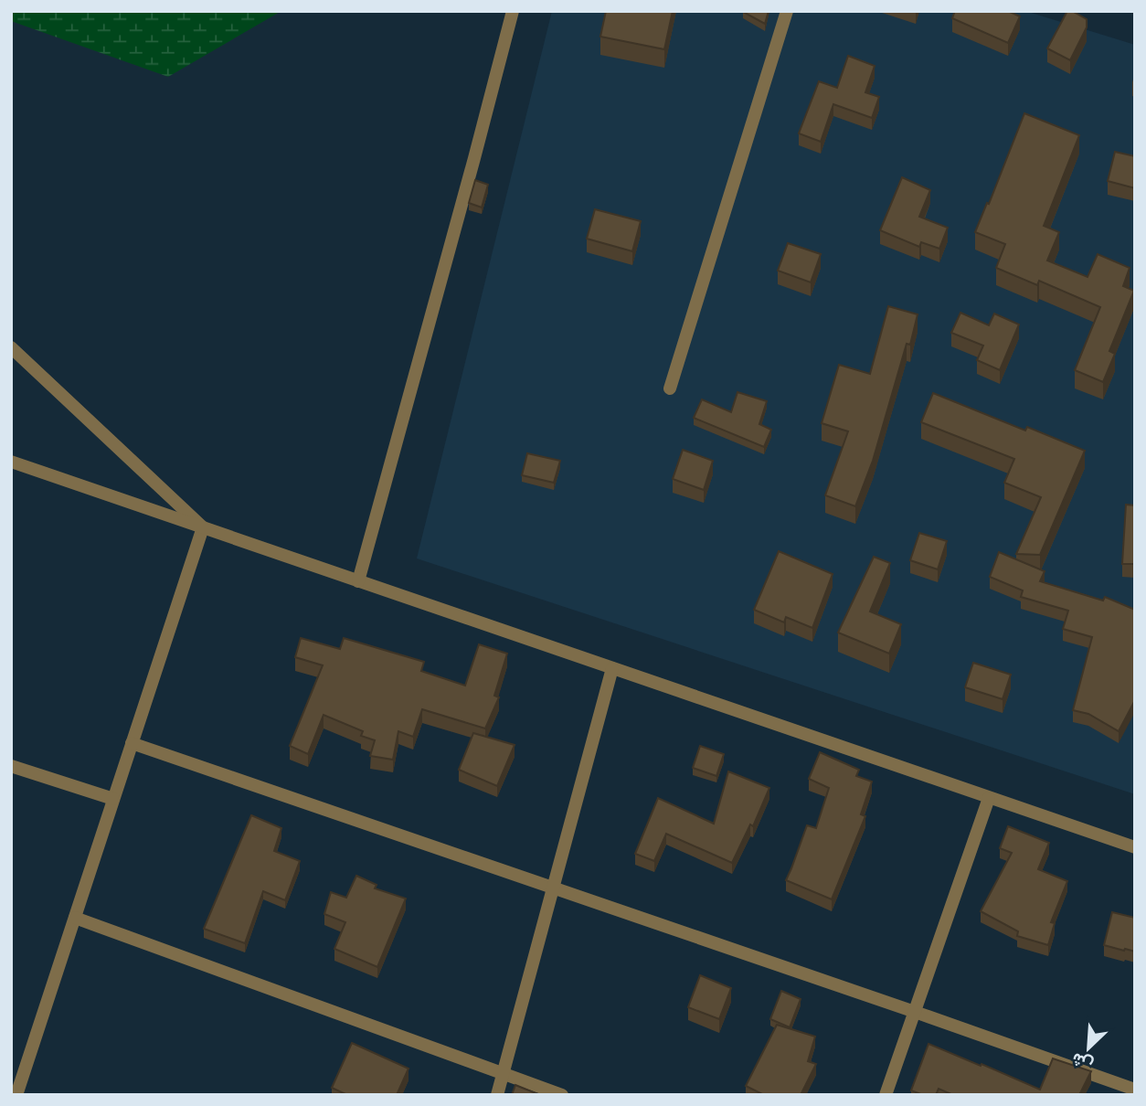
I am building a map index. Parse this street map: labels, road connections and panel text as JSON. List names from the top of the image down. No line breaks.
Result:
{"north":"bottom left"}
